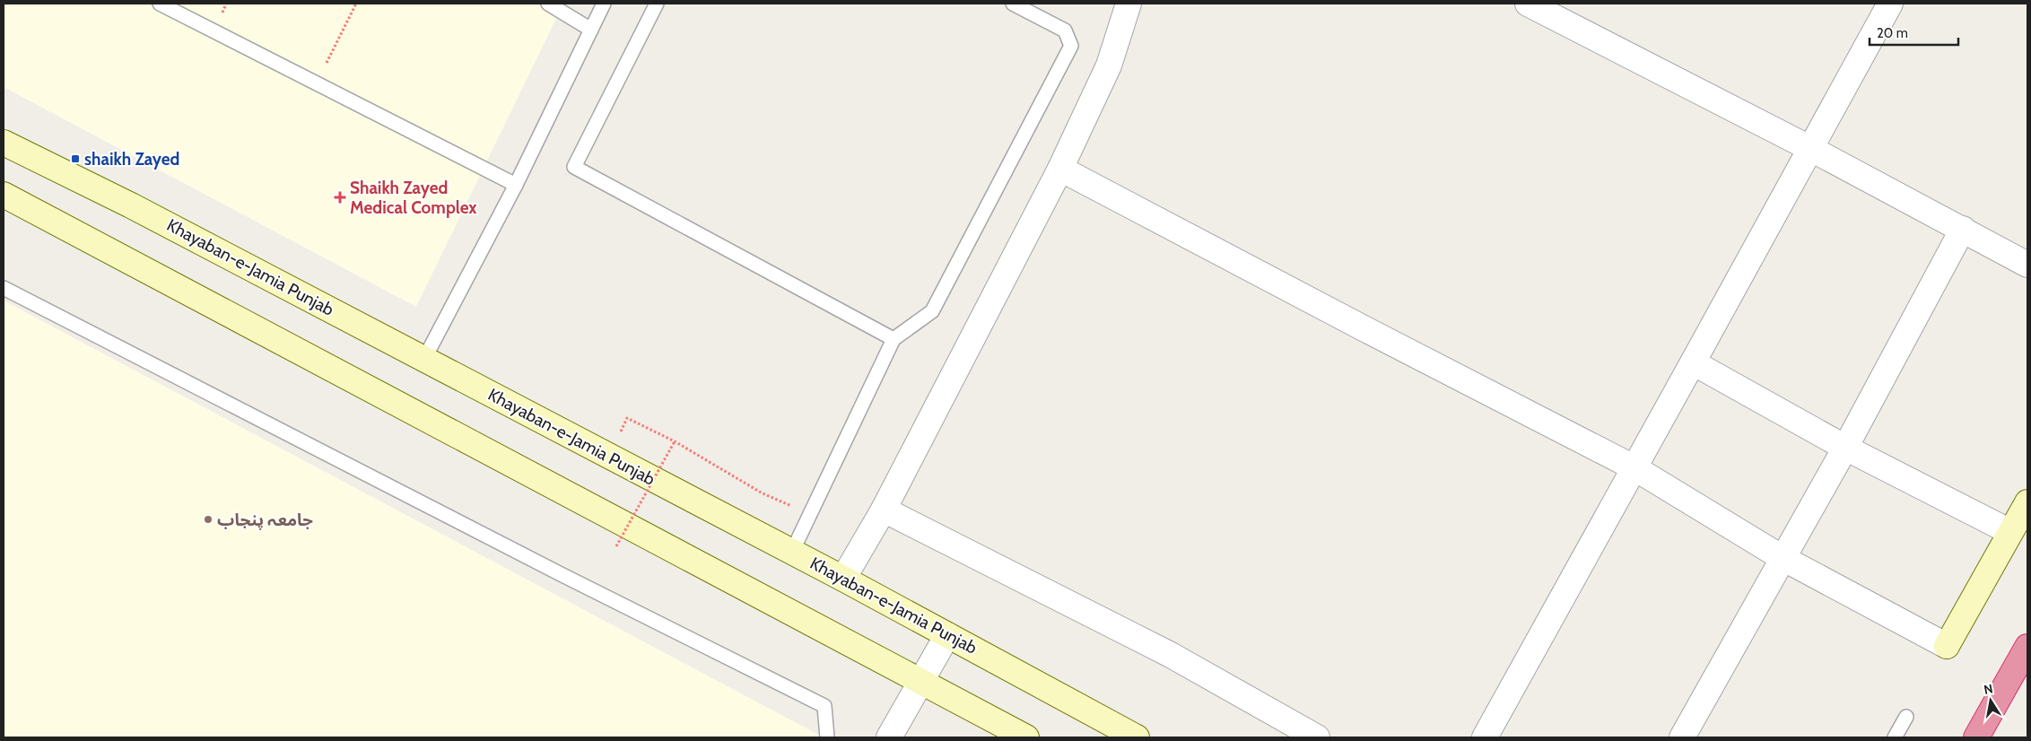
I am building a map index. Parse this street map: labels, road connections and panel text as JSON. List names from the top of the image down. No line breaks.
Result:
{"streets":{"main road":["Khayaban-e-Jamia Punjab"]},"places":{"transit":["shaikh Zayed"],"health":["Shaikh Zayed Medical Complex"],"other":["جامعہ پنجاب"]},"scale_bar":"20 m","north":"top"}
